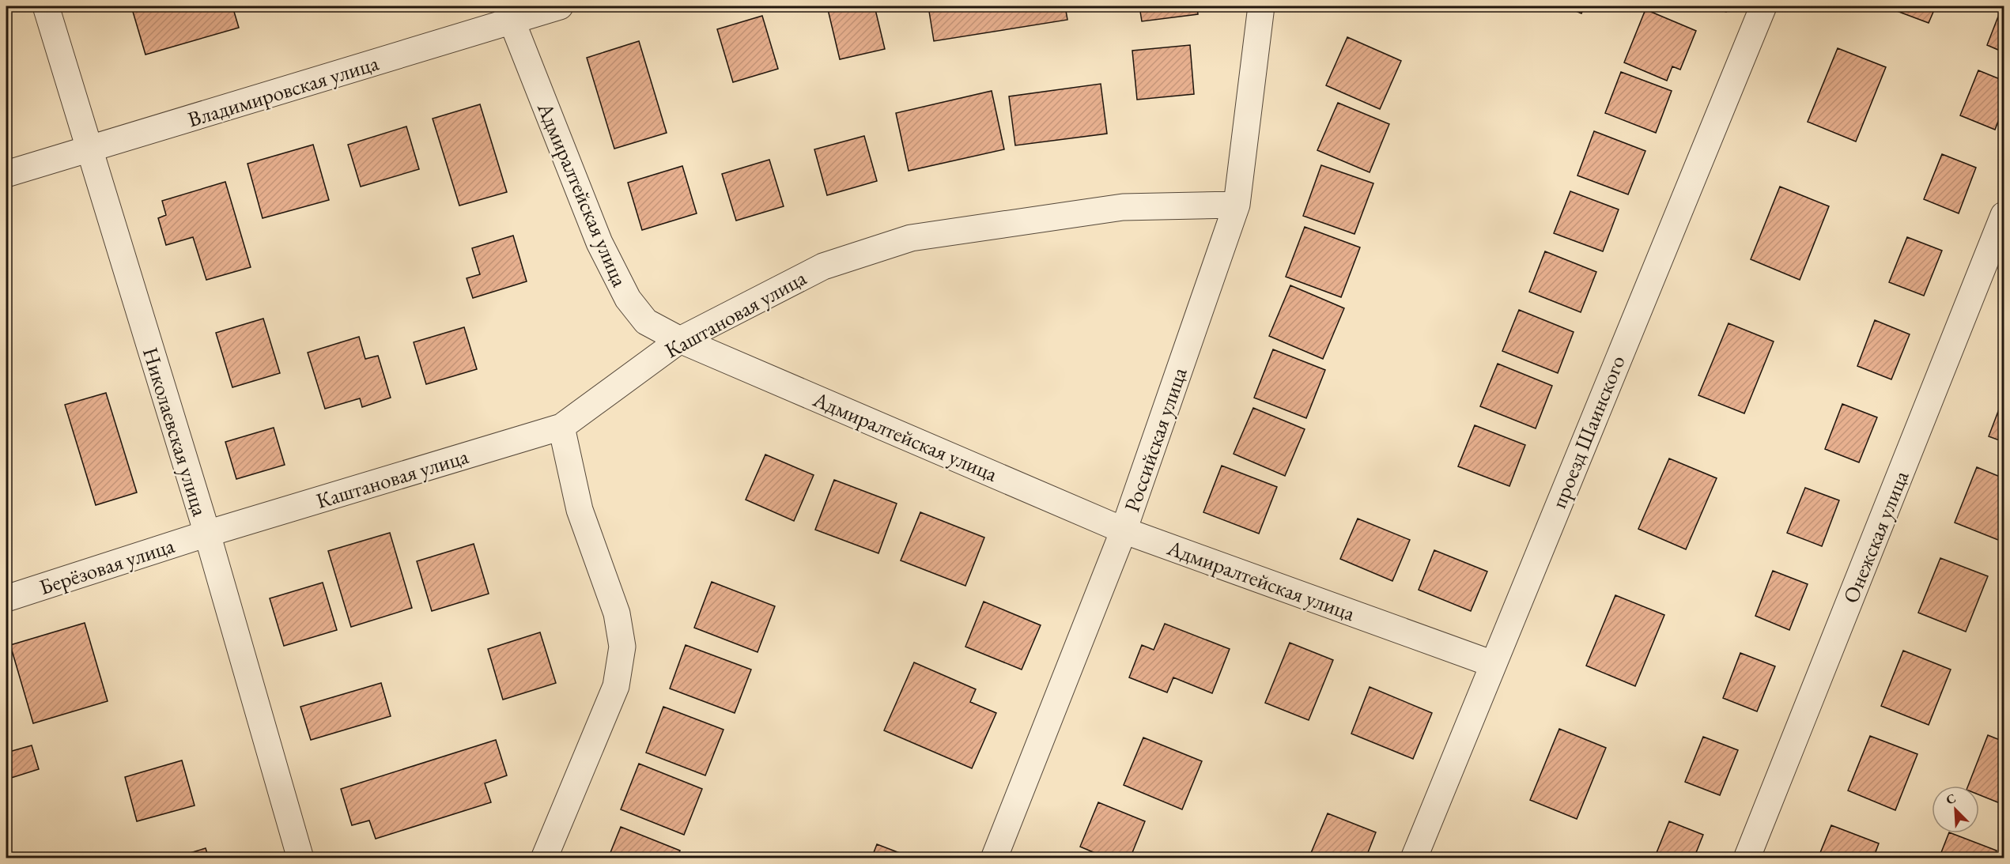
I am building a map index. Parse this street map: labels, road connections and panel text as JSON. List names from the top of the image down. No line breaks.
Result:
{"streets":{"street":["Владимировская улица","Адмиралтейская улица","Каштановая улица","Николаевская улица","проезд Шаинского","Российская улица","Онежская улица","Берёзовая улица"]},"crossings":[["Владимировская улица","Адмиралтейская улица"],["Владимировская улица","Николаевская улица"],["Адмиралтейская улица","Каштановая улица"],["Адмиралтейская улица","проезд Шаинского"],["Адмиралтейская улица","Российская улица"],["Каштановая улица","Николаевская улица"],["Каштановая улица","Российская улица"],["Каштановая улица","Берёзовая улица"],["Николаевская улица","Берёзовая улица"]],"north":"top left"}
